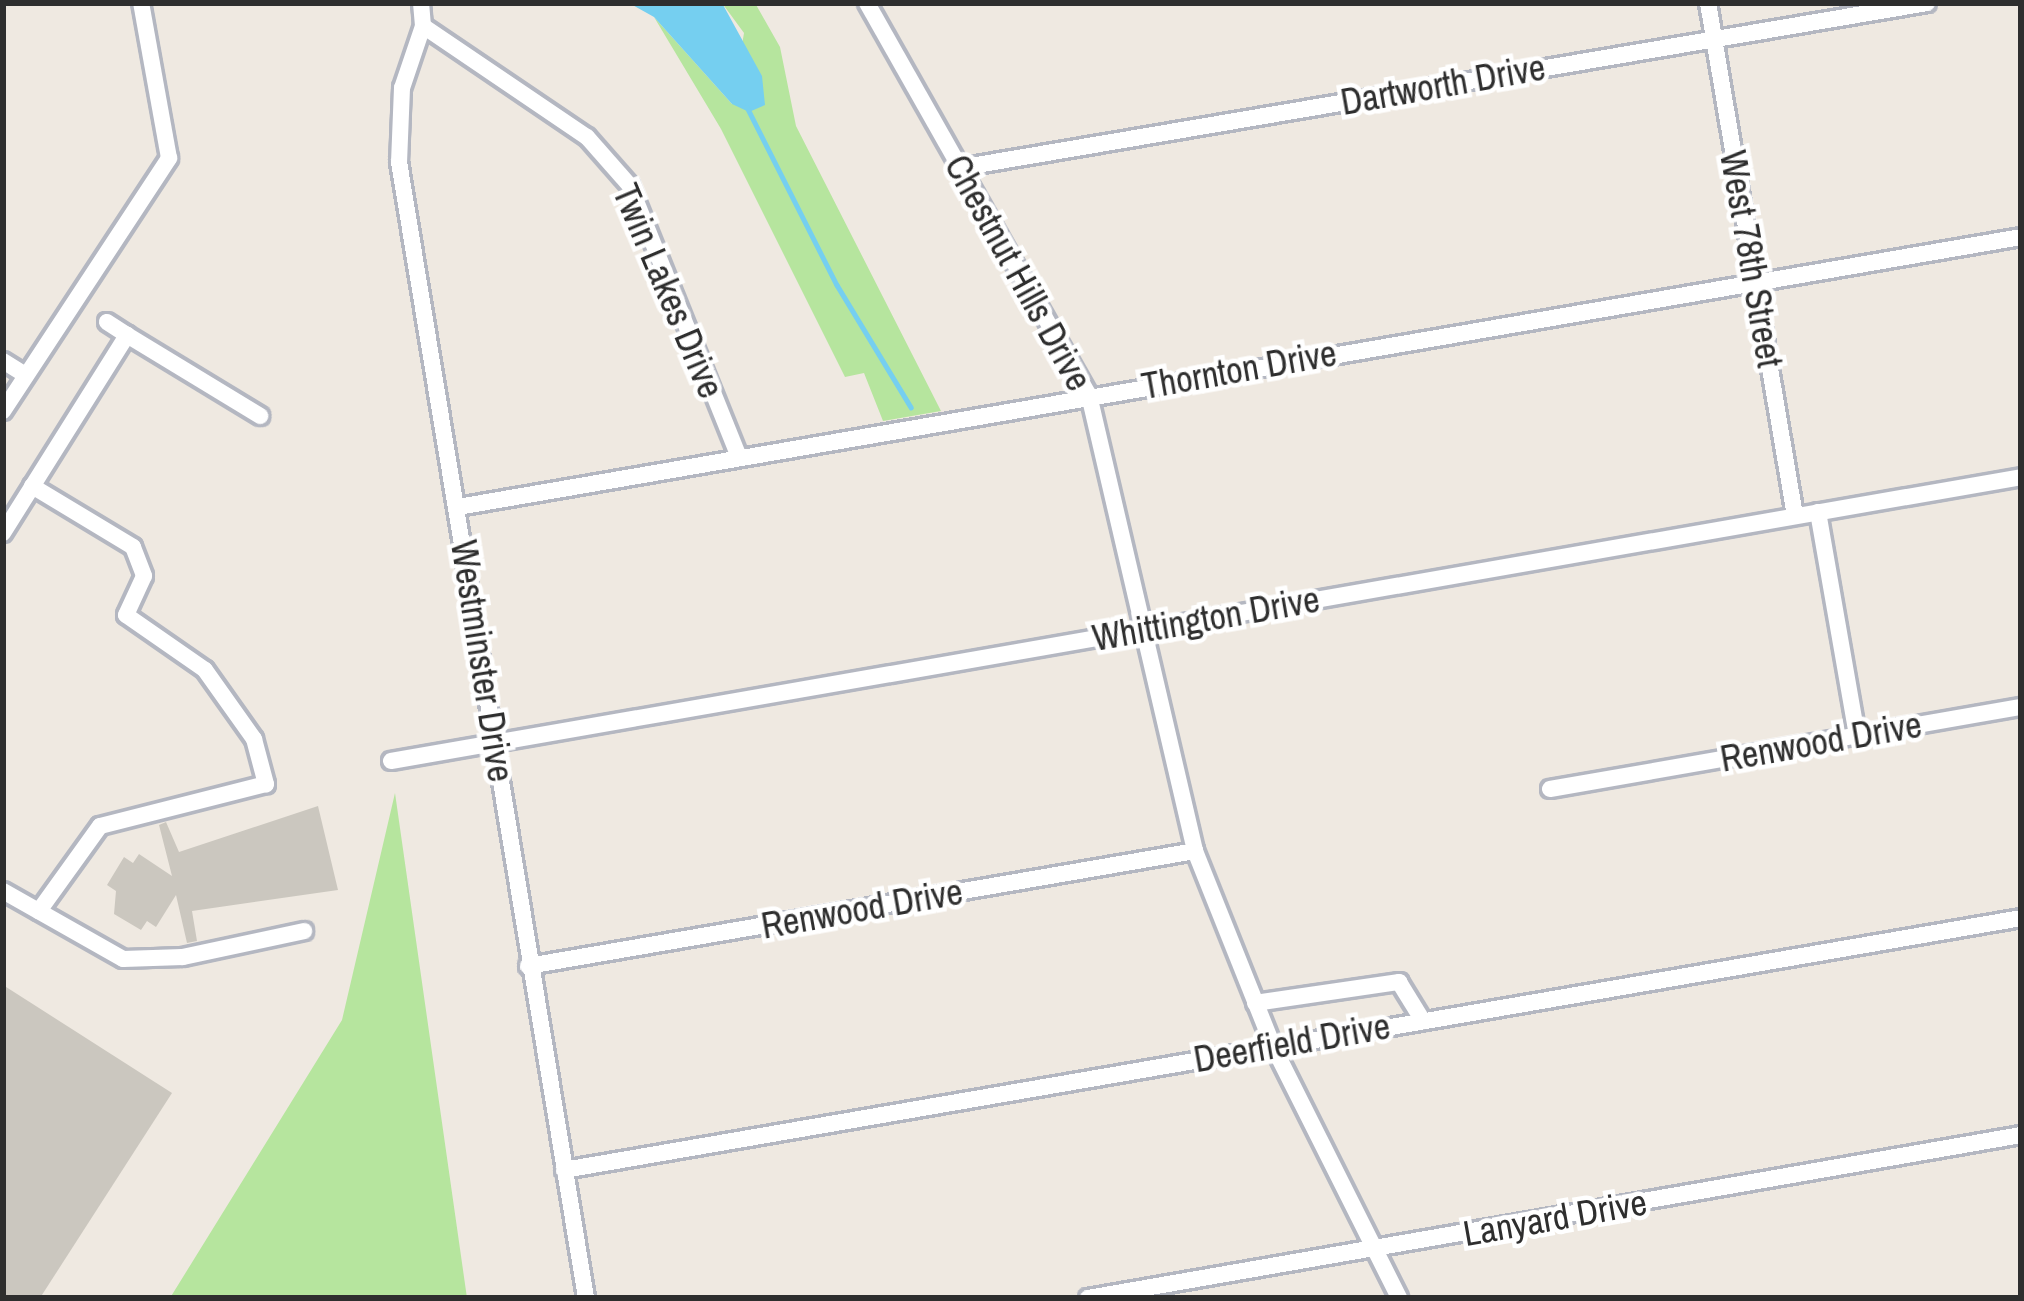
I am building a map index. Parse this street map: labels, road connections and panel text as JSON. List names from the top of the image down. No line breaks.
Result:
{"streets":{"street":["Dartworth Drive","West 78th Street","Chestnut Hills Drive","Twin Lakes Drive","Thornton Drive","Whittington Drive","Westminster Drive","Renwood Drive","Deerfield Drive","Lanyard Drive"]},"crossings":[["Dartworth Drive","West 78th Street"],["Dartworth Drive","Chestnut Hills Drive"],["West 78th Street","Thornton Drive"],["West 78th Street","Whittington Drive"],["Chestnut Hills Drive","Thornton Drive"],["Chestnut Hills Drive","Whittington Drive"],["Chestnut Hills Drive","Renwood Drive"],["Chestnut Hills Drive","Deerfield Drive"],["Chestnut Hills Drive","Lanyard Drive"],["Twin Lakes Drive","Thornton Drive"],["Twin Lakes Drive","Westminster Drive"],["Thornton Drive","Westminster Drive"],["Whittington Drive","Westminster Drive"],["Westminster Drive","Renwood Drive"],["Westminster Drive","Deerfield Drive"]]}
